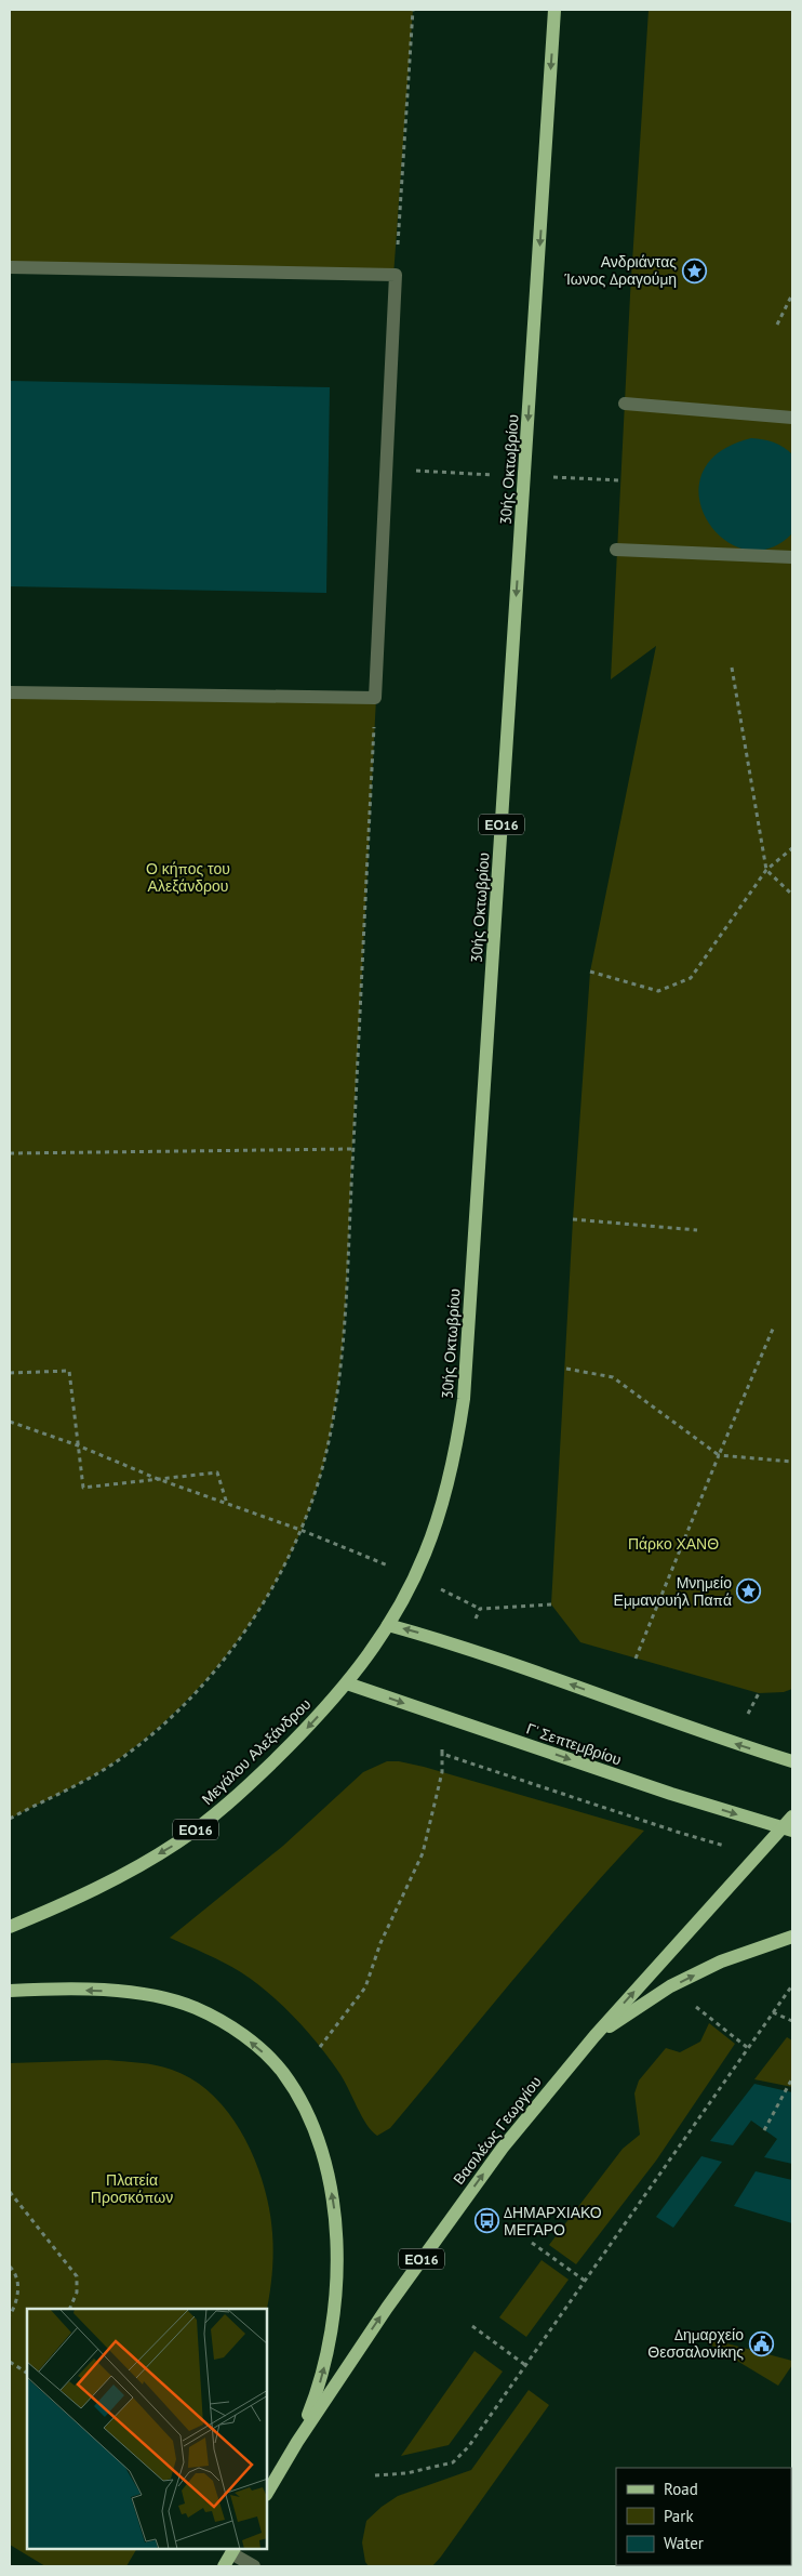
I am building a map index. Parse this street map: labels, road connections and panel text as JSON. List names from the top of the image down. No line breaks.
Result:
{"streets":{"main road":["30ής Οκτωβρίου","ΕΟ16","Γ' Σεπτεμβρίου","Μεγάλου Αλεξάνδρου","Βασιλέως Γεωργίου"]},"crossings":[["30ής Οκτωβρίου","Γ' Σεπτεμβρίου"],["30ής Οκτωβρίου","Μεγάλου Αλεξάνδρου"],["Γ' Σεπτεμβρίου","Μεγάλου Αλεξάνδρου"],["Γ' Σεπτεμβρίου","Βασιλέως Γεωργίου"]],"one_way":["30ής Οκτωβρίου","Μεγάλου Αλεξάνδρου","Βασιλέως Γεωργίου"],"parks":["Ο κήπος του Αλεξάνδρου","Πάρκο ΧΑΝΘ","Πλατεία Προσκόπων"],"places":{"place":["Ανδριάντας Ίωνος Δραγούμη","Μνημείο Εμμανουήλ Παπά"],"bus stop":["ΔΗΜΑΡΧΙΑΚΟ ΜΕΓΑΡΟ"],"public building":["Δημαρχείο Θεσσαλονίκης"]},"legend":["Road","Park","Water"]}
